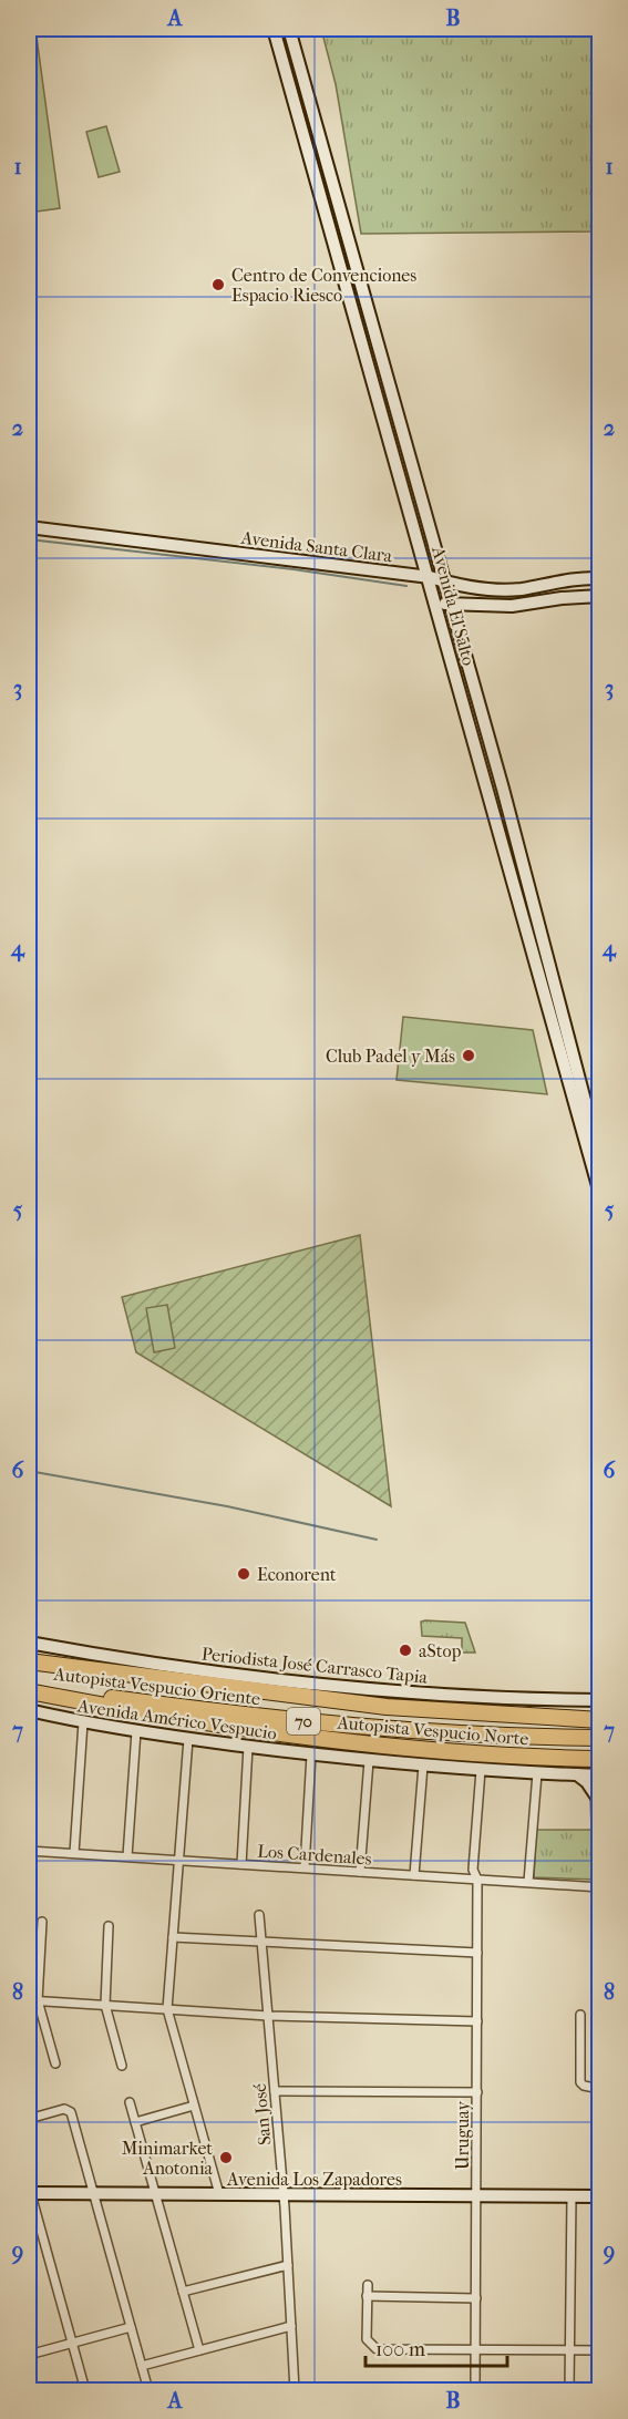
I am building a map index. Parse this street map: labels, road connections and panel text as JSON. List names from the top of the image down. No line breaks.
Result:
{"streets":{"highway":["Autopista Vespucio Oriente","70","Autopista Vespucio Norte"],"main road":["Avenida Santa Clara","Avenida El Salto","Periodista José Carrasco Tapia","Avenida Américo Vespucio","Avenida Los Zapadores"],"street":["Los Cardenales","San José","Uruguay"]},"crossings":[["Avenida Santa Clara","Avenida El Salto"],["Autopista Vespucio Oriente","Autopista Vespucio Norte"],["Avenida Américo Vespucio","Uruguay"],["Los Cardenales","Uruguay"],["San José","Avenida Los Zapadores"],["Uruguay","Avenida Los Zapadores"]],"places":["Centro de Convenciones Espacio Riesco","Club Padel y Más","Econorent","aStop","Minimarket Anotonia"],"scale_bar":"100 m","grid":{"columns":["A","B"],"rows":["1","2","3","4","5","6","7","8","9"]}}
